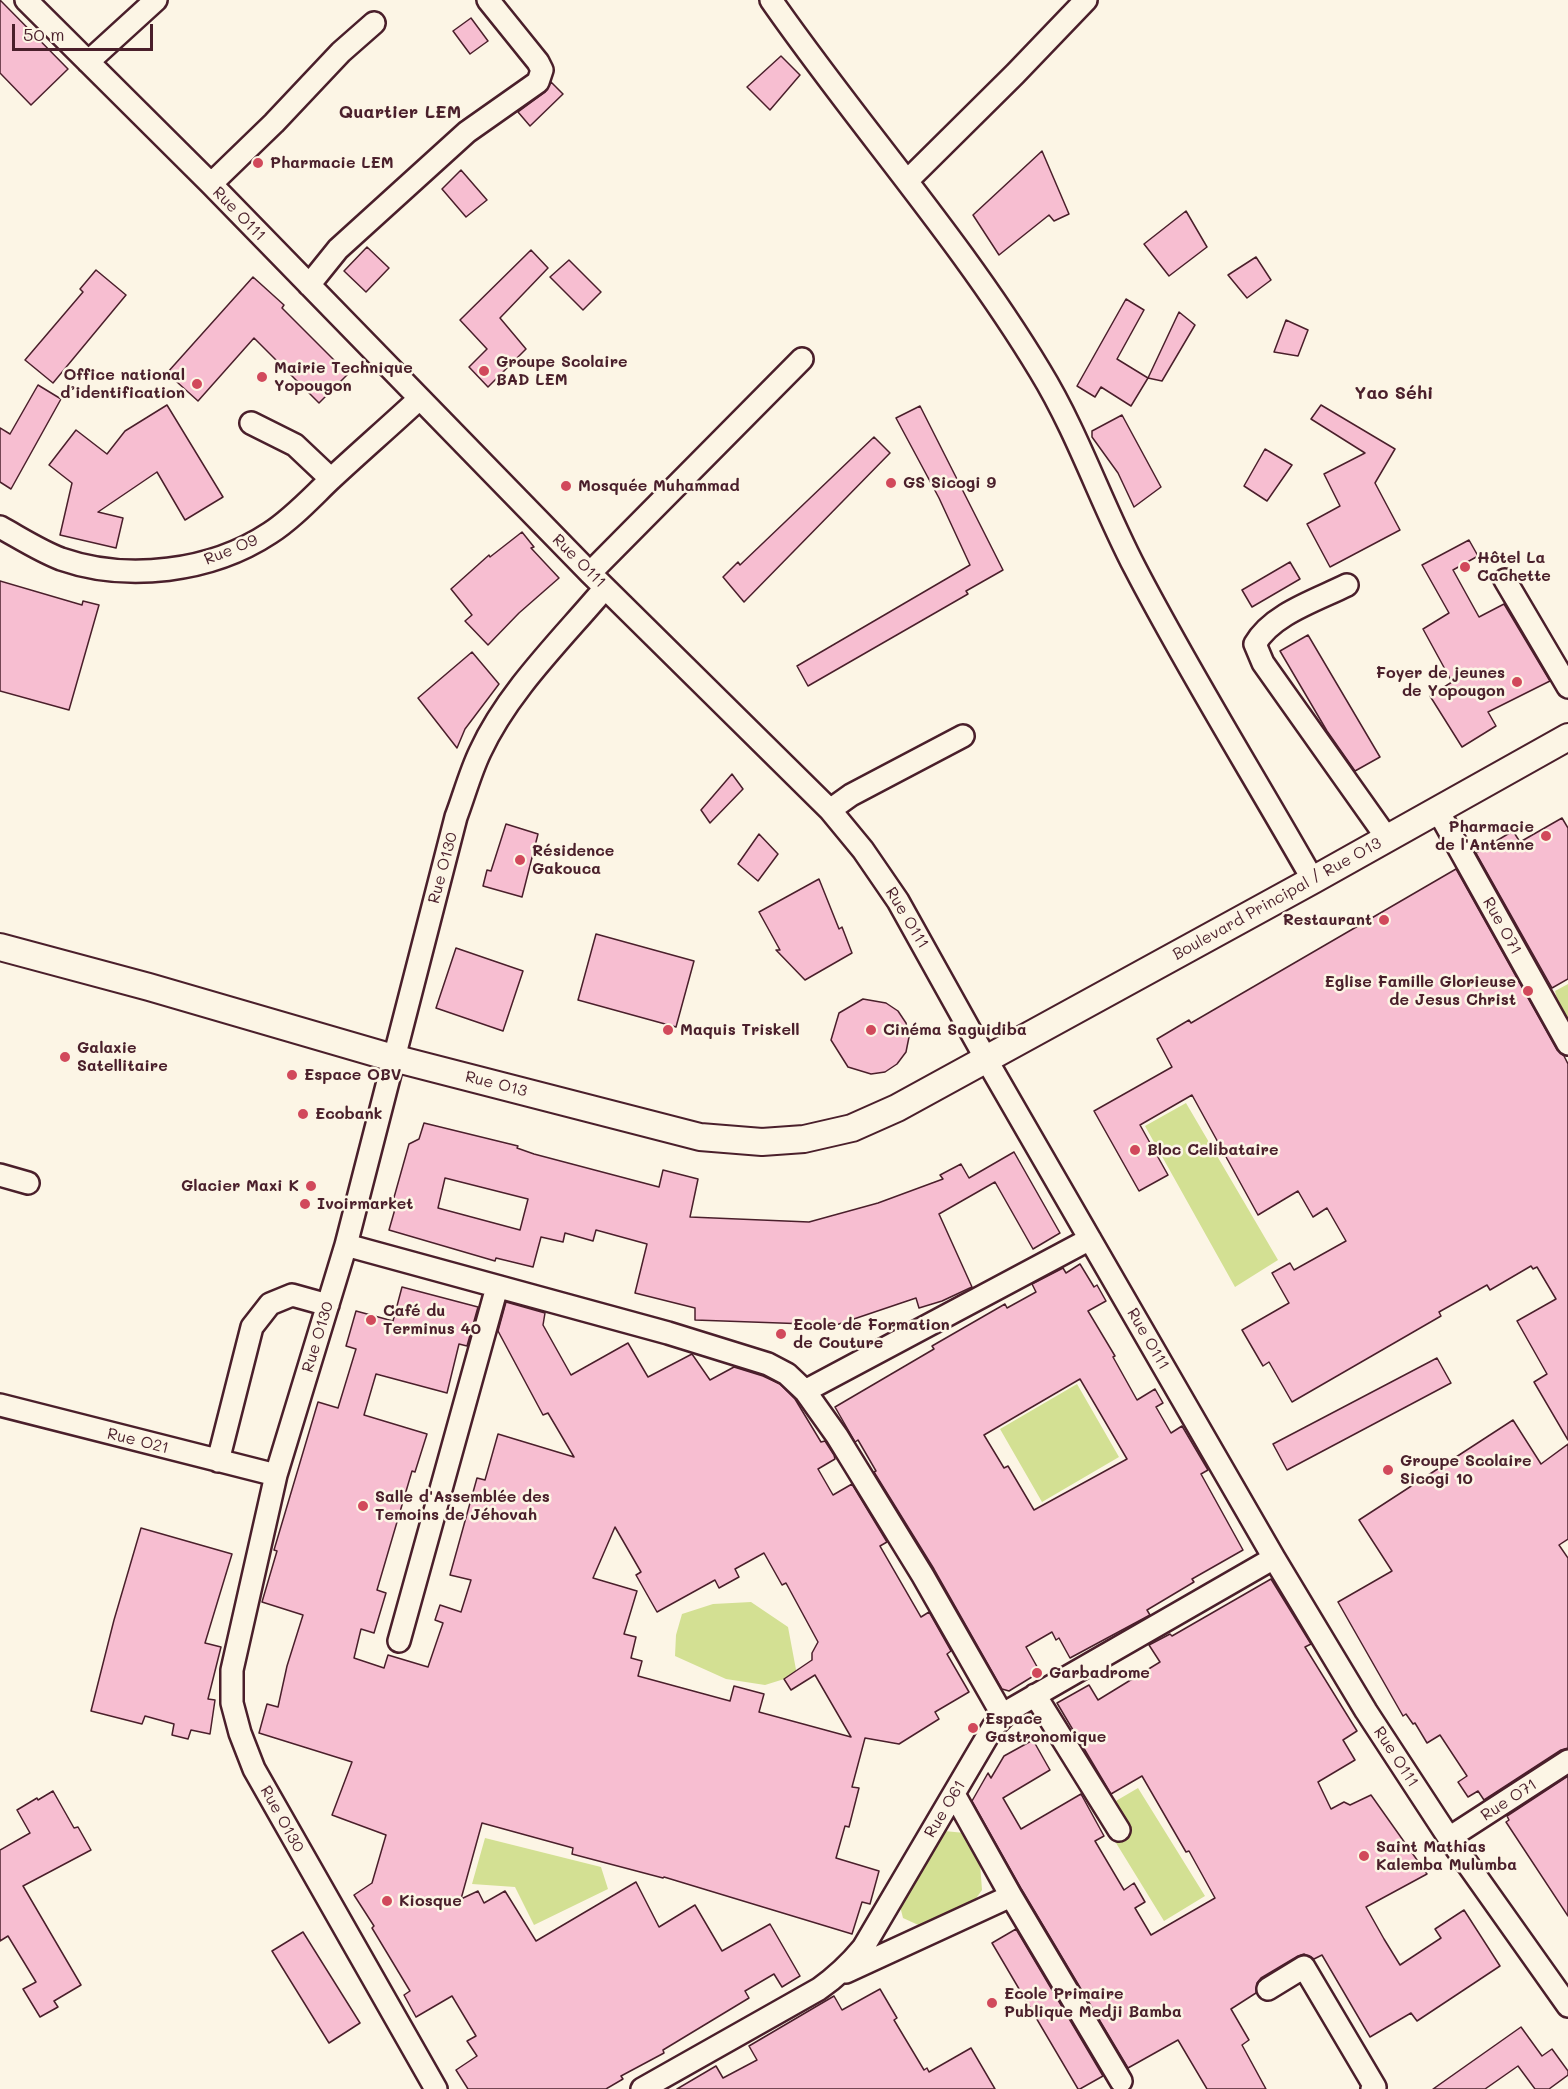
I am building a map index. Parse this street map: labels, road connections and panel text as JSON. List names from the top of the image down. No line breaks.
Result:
{"streets":{"main road":["Boulevard Principal / Rue O13","Rue O13"],"street":["Rue O111","Rue O9","Rue O130","Rue O71","Rue O21","Rue O61"]},"crossings":[["Rue O111","Rue O9"],["Rue O111","Rue O130"],["Rue O111","Boulevard Principal / Rue O13"],["Rue O111","Rue O71"],["Rue O111","Rue O13"],["Rue O111","Rue O61"],["Rue O130","Rue O13"],["Rue O130","Rue O21"],["Boulevard Principal / Rue O13","Rue O71"],["Boulevard Principal / Rue O13","Rue O13"]],"districts":["Quartier LEM","Yao Séhi"],"places":["Pharmacie LEM","Groupe Scolaire BAD LEM","Mairie Technique Yopougon","Office national d’identification","GS Sicogi 9","Mosquée Muhammad","Hôtel La Cachette","Foyer de jeunes de Yopougon","Pharmacie de l'Antenne","Résidence Gakouca","Restaurant","Eglise Famille Glorieuse de Jesus Christ","Maquis Triskell","Cinéma Saguidiba","Galaxie Satellitaire","Espace OBV","Ecobank","Bloc Celibataire","Glacier Maxi K","Ivoirmarket","Café du Terminus 40","Ecole de Formation de Couture","Groupe Scolaire Sicogi 10","Salle d'Assemblée des Temoins de Jéhovah","Garbadrome","Espace Gastronomique","Saint Mathias Kalemba Mulumba","Kiosque","Ecole Primaire Publique Medji Bamba"],"scale_bar":"50 m"}
